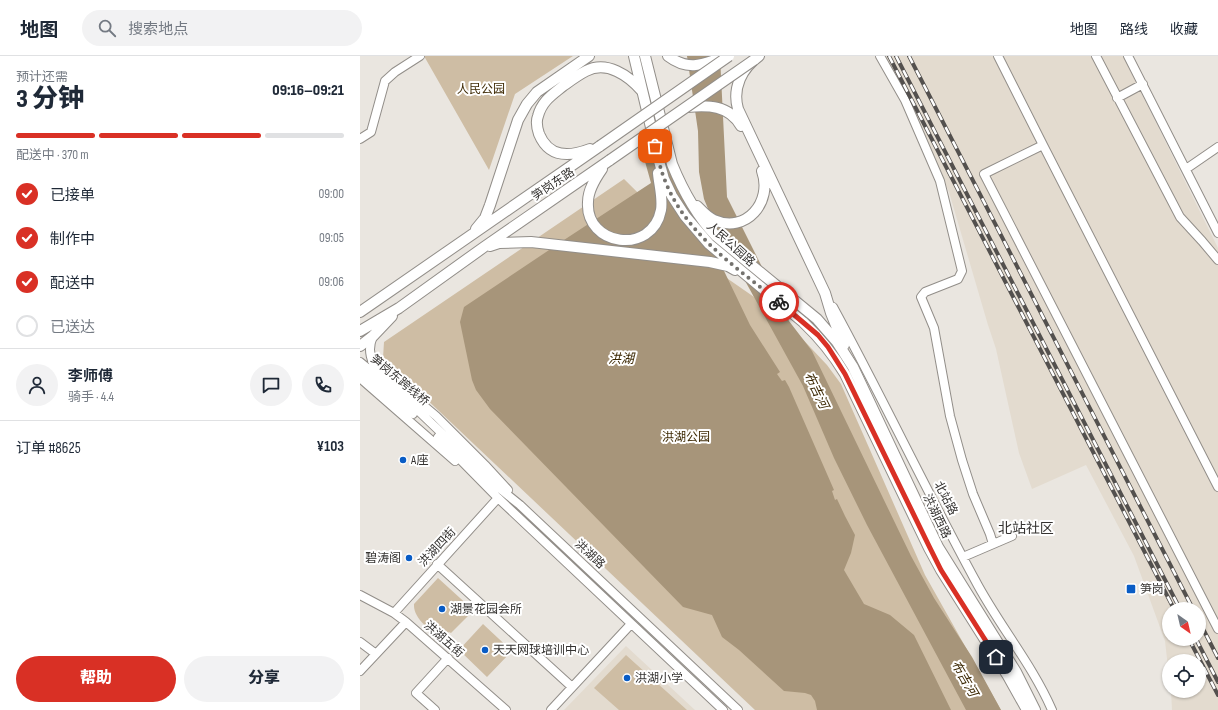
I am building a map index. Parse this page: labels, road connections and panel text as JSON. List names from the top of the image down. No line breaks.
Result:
{"streets":{"main road":["笋岗东路","人民公园路","洪湖西路"],"street":["笋岗东跨线桥","北站路","洪湖四街","洪湖路","洪湖五街"]},"crossings":[["人民公园路","洪湖西路"],["笋岗东跨线桥","洪湖路"],["洪湖四街","洪湖路"],["洪湖四街","洪湖五街"]],"districts":["北站社区"],"water":["洪湖","布吉河"],"parks":["人民公园","洪湖公园"],"places":{"other":["A座","碧涛阁","湖景花园会所","天天网球培训中心","洪湖小学"],"transit":["笋岗"]},"north":"bottom right","page":{"header":"地图","search":"搜索地点","nav":["地图","路线","收藏"],"heading":["3 分钟","预计还需","09:16–09:21"],"panel":["李师傅","骑手 · 4.4","订单 #8625","¥103"],"bar":"配送中 · 370 m","list":[["已接单","09:00"],["制作中","09:05"],["配送中","09:06"],"已送达"],"buttons":["帮助","分享"]}}
